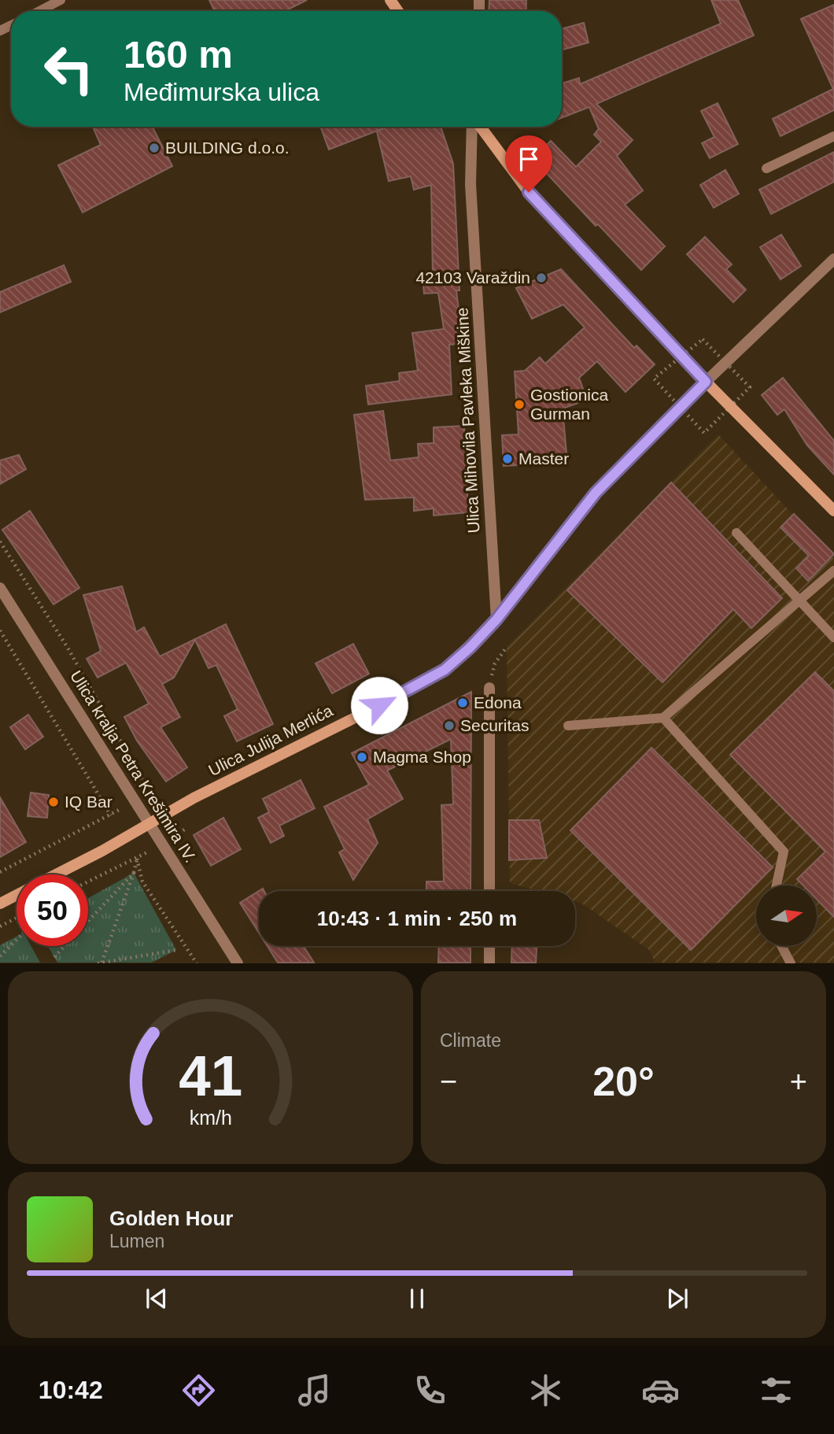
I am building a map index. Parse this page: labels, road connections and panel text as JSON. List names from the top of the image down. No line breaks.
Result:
{"streets":{"main road":["Ulica Julija Merlića"],"street":["Ulica Mihovila Pavleka Miškine","Ulica kralja Petra Krešimira IV."]},"crossings":[["Ulica Mihovila Pavleka Miškine","Ulica Julija Merlića"],["Ulica Julija Merlića","Ulica kralja Petra Krešimira IV."]],"places":["BUILDING d.o.o.","42103 Varaždin","Gostionica Gurman","Master","Edona","Securitas","Magma Shop","IQ Bar"],"north":"right","page":{"turn":["160 m","Međimurska ulica"],"limit":"50","trip":"10:43 · 1 min · 250 m","tile":"Climate","heat":["−","20°","+"],"song":["Golden Hour","Lumen"],"tabs":"10:42","gauge":["41","km/h"]}}
